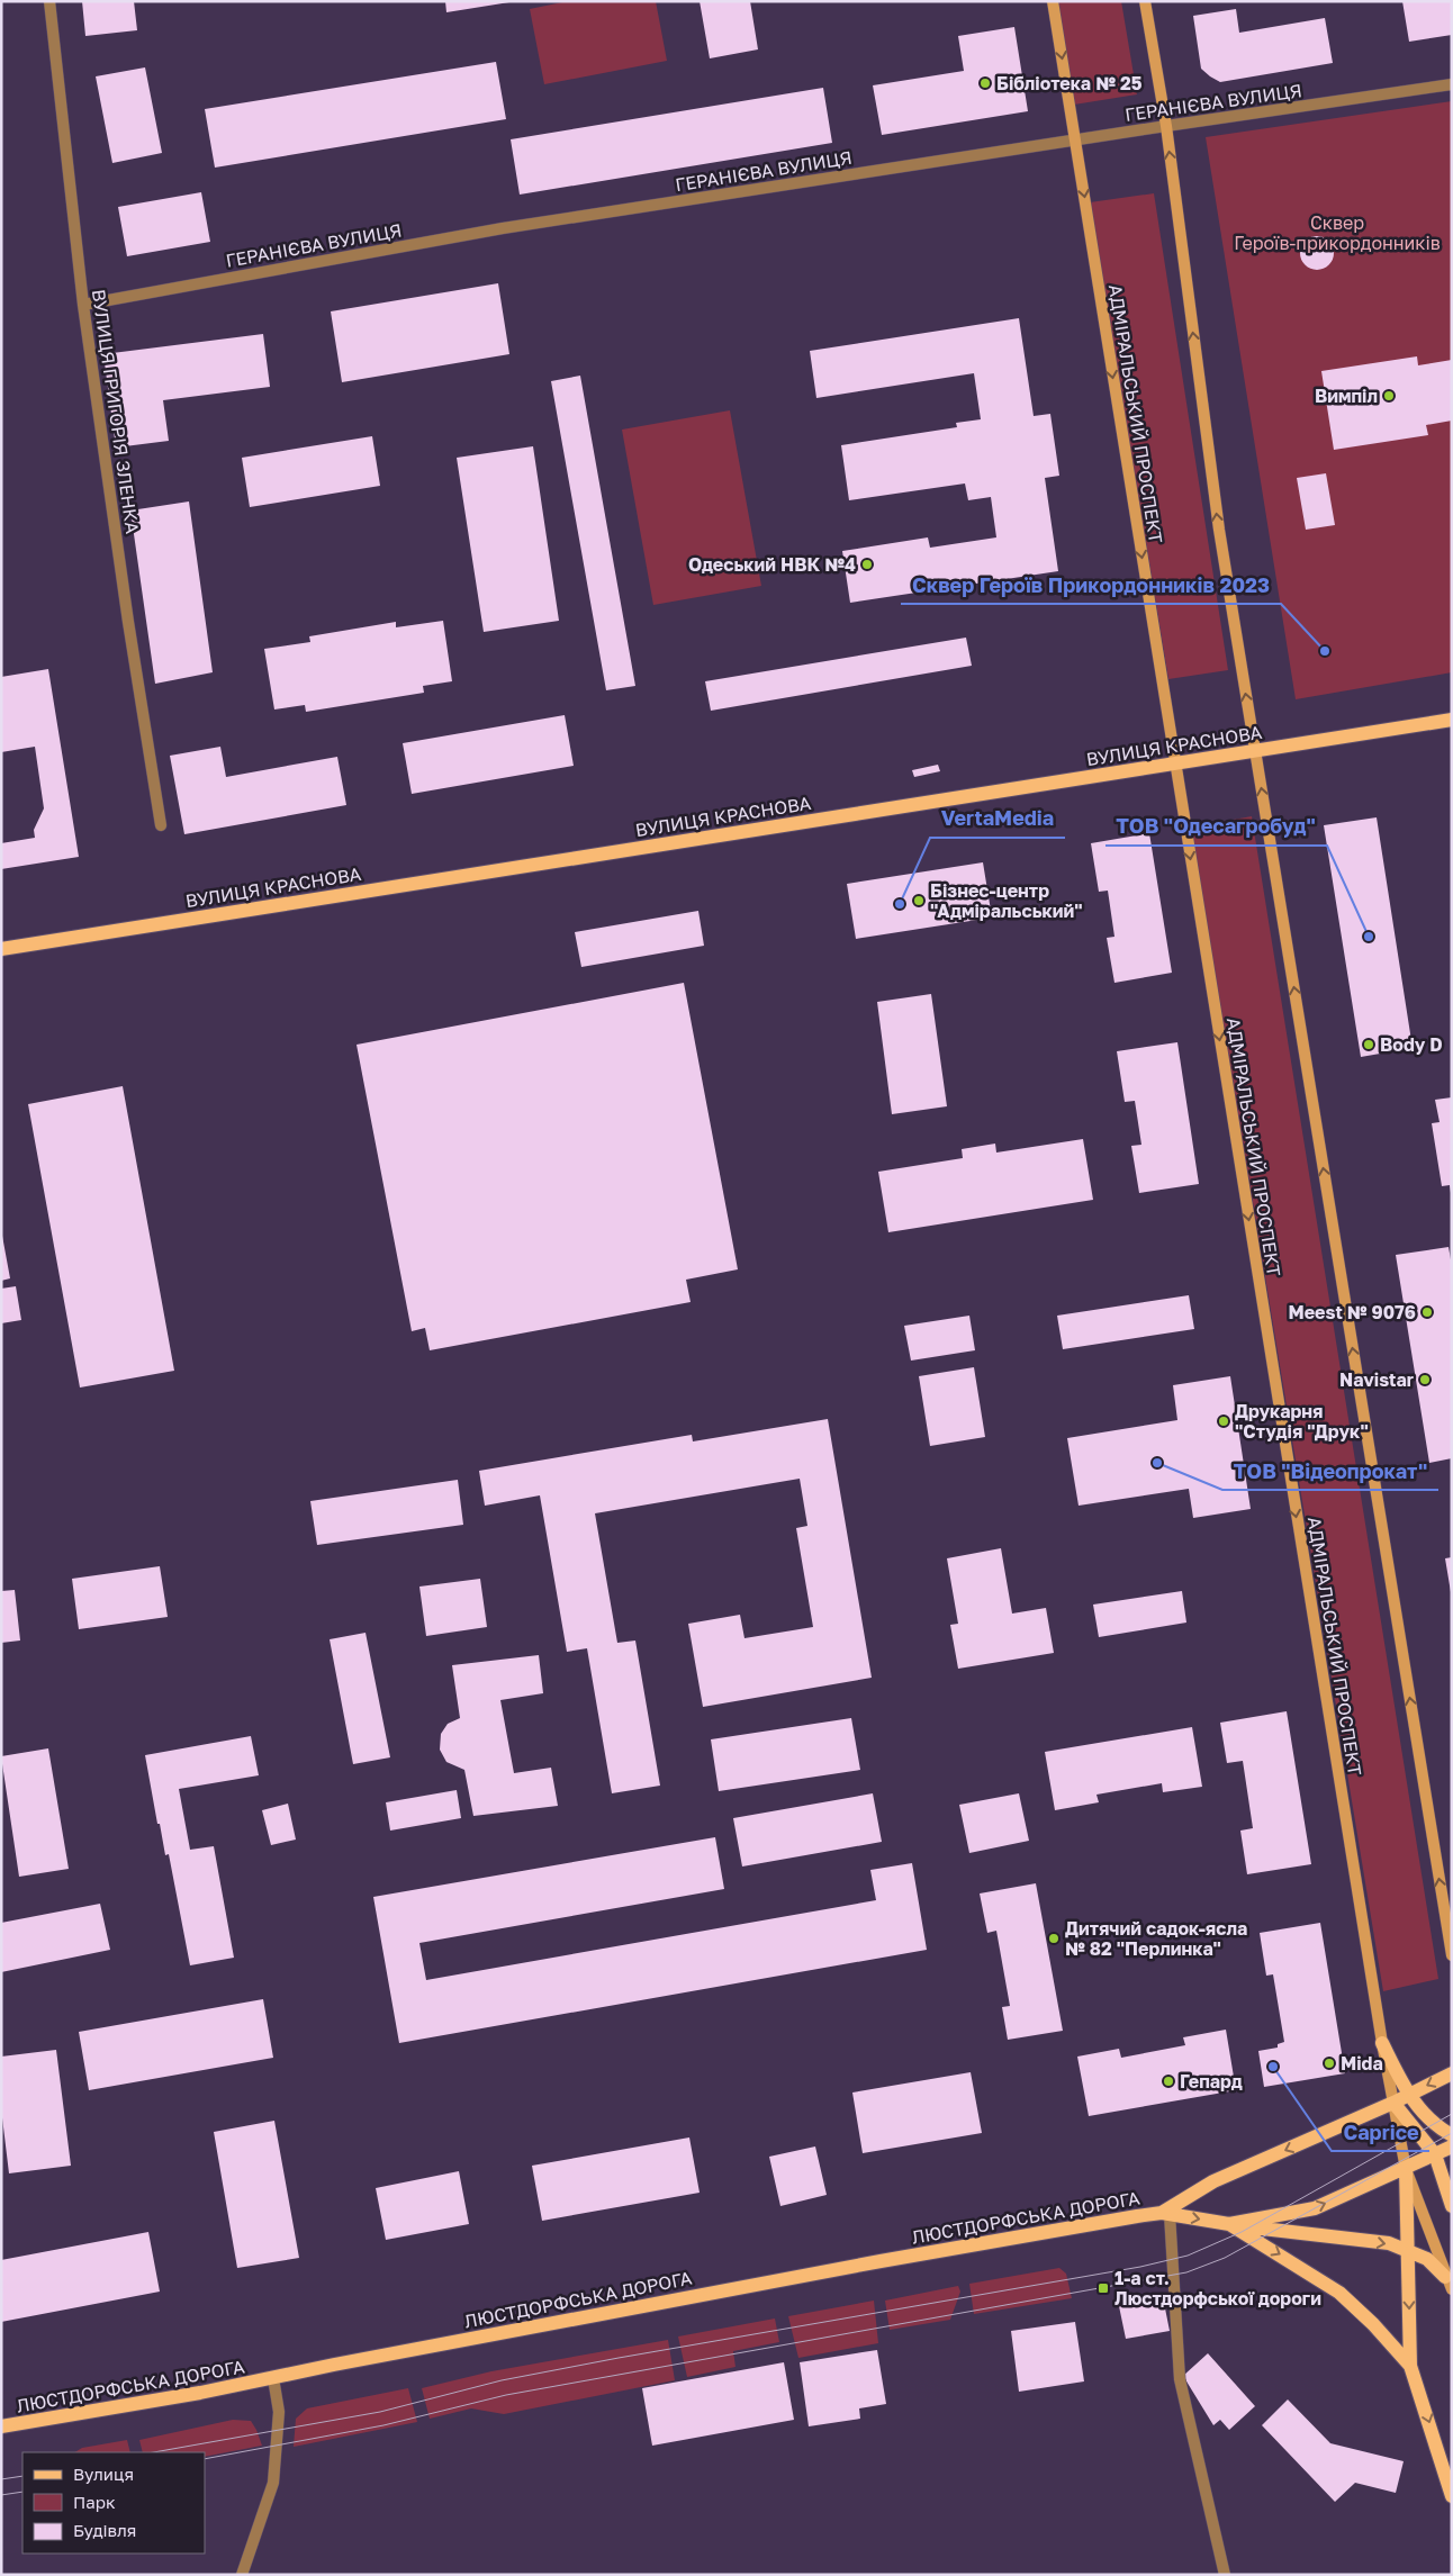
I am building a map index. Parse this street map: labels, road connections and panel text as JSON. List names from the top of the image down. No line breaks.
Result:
{"streets":{"main road":["АДМІРАЛЬСЬКИЙ ПРОСПЕКТ","ВУЛИЦЯ КРАСНОВА","ЛЮСТДОРФСЬКА ДОРОГА"],"street":["ГЕРАНІЄВА ВУЛИЦЯ","ВУЛИЦЯ ГРИГОРІЯ ЗЛЕНКА"]},"crossings":[["ГЕРАНІЄВА ВУЛИЦЯ","ВУЛИЦЯ ГРИГОРІЯ ЗЛЕНКА"],["ГЕРАНІЄВА ВУЛИЦЯ","АДМІРАЛЬСЬКИЙ ПРОСПЕКТ"],["АДМІРАЛЬСЬКИЙ ПРОСПЕКТ","ВУЛИЦЯ КРАСНОВА"],["АДМІРАЛЬСЬКИЙ ПРОСПЕКТ","ЛЮСТДОРФСЬКА ДОРОГА"]],"parks":["Сквер Героїв-прикордонників"],"places":{"other":["Бібліотека № 25","Вимпіл","Одеський НВК №4","Сквер Героїв Прикордонників 2023","Бізнес-центр \"Адміральський\"","VertaMedia","ТОВ \"Одесагробуд\"","Body D","Meest № 9076","Navistar","Друкарня \"Студія \"Друк\"","ТОВ \"Відеопрокат\"","Дитячий садок-ясла № 82 \"Перлинка\"","Mida","Caprice","Гепард"],"transit":["1-а ст. Люстдорфської дороги"]},"legend":["Вулиця","Парк","Будівля"]}
